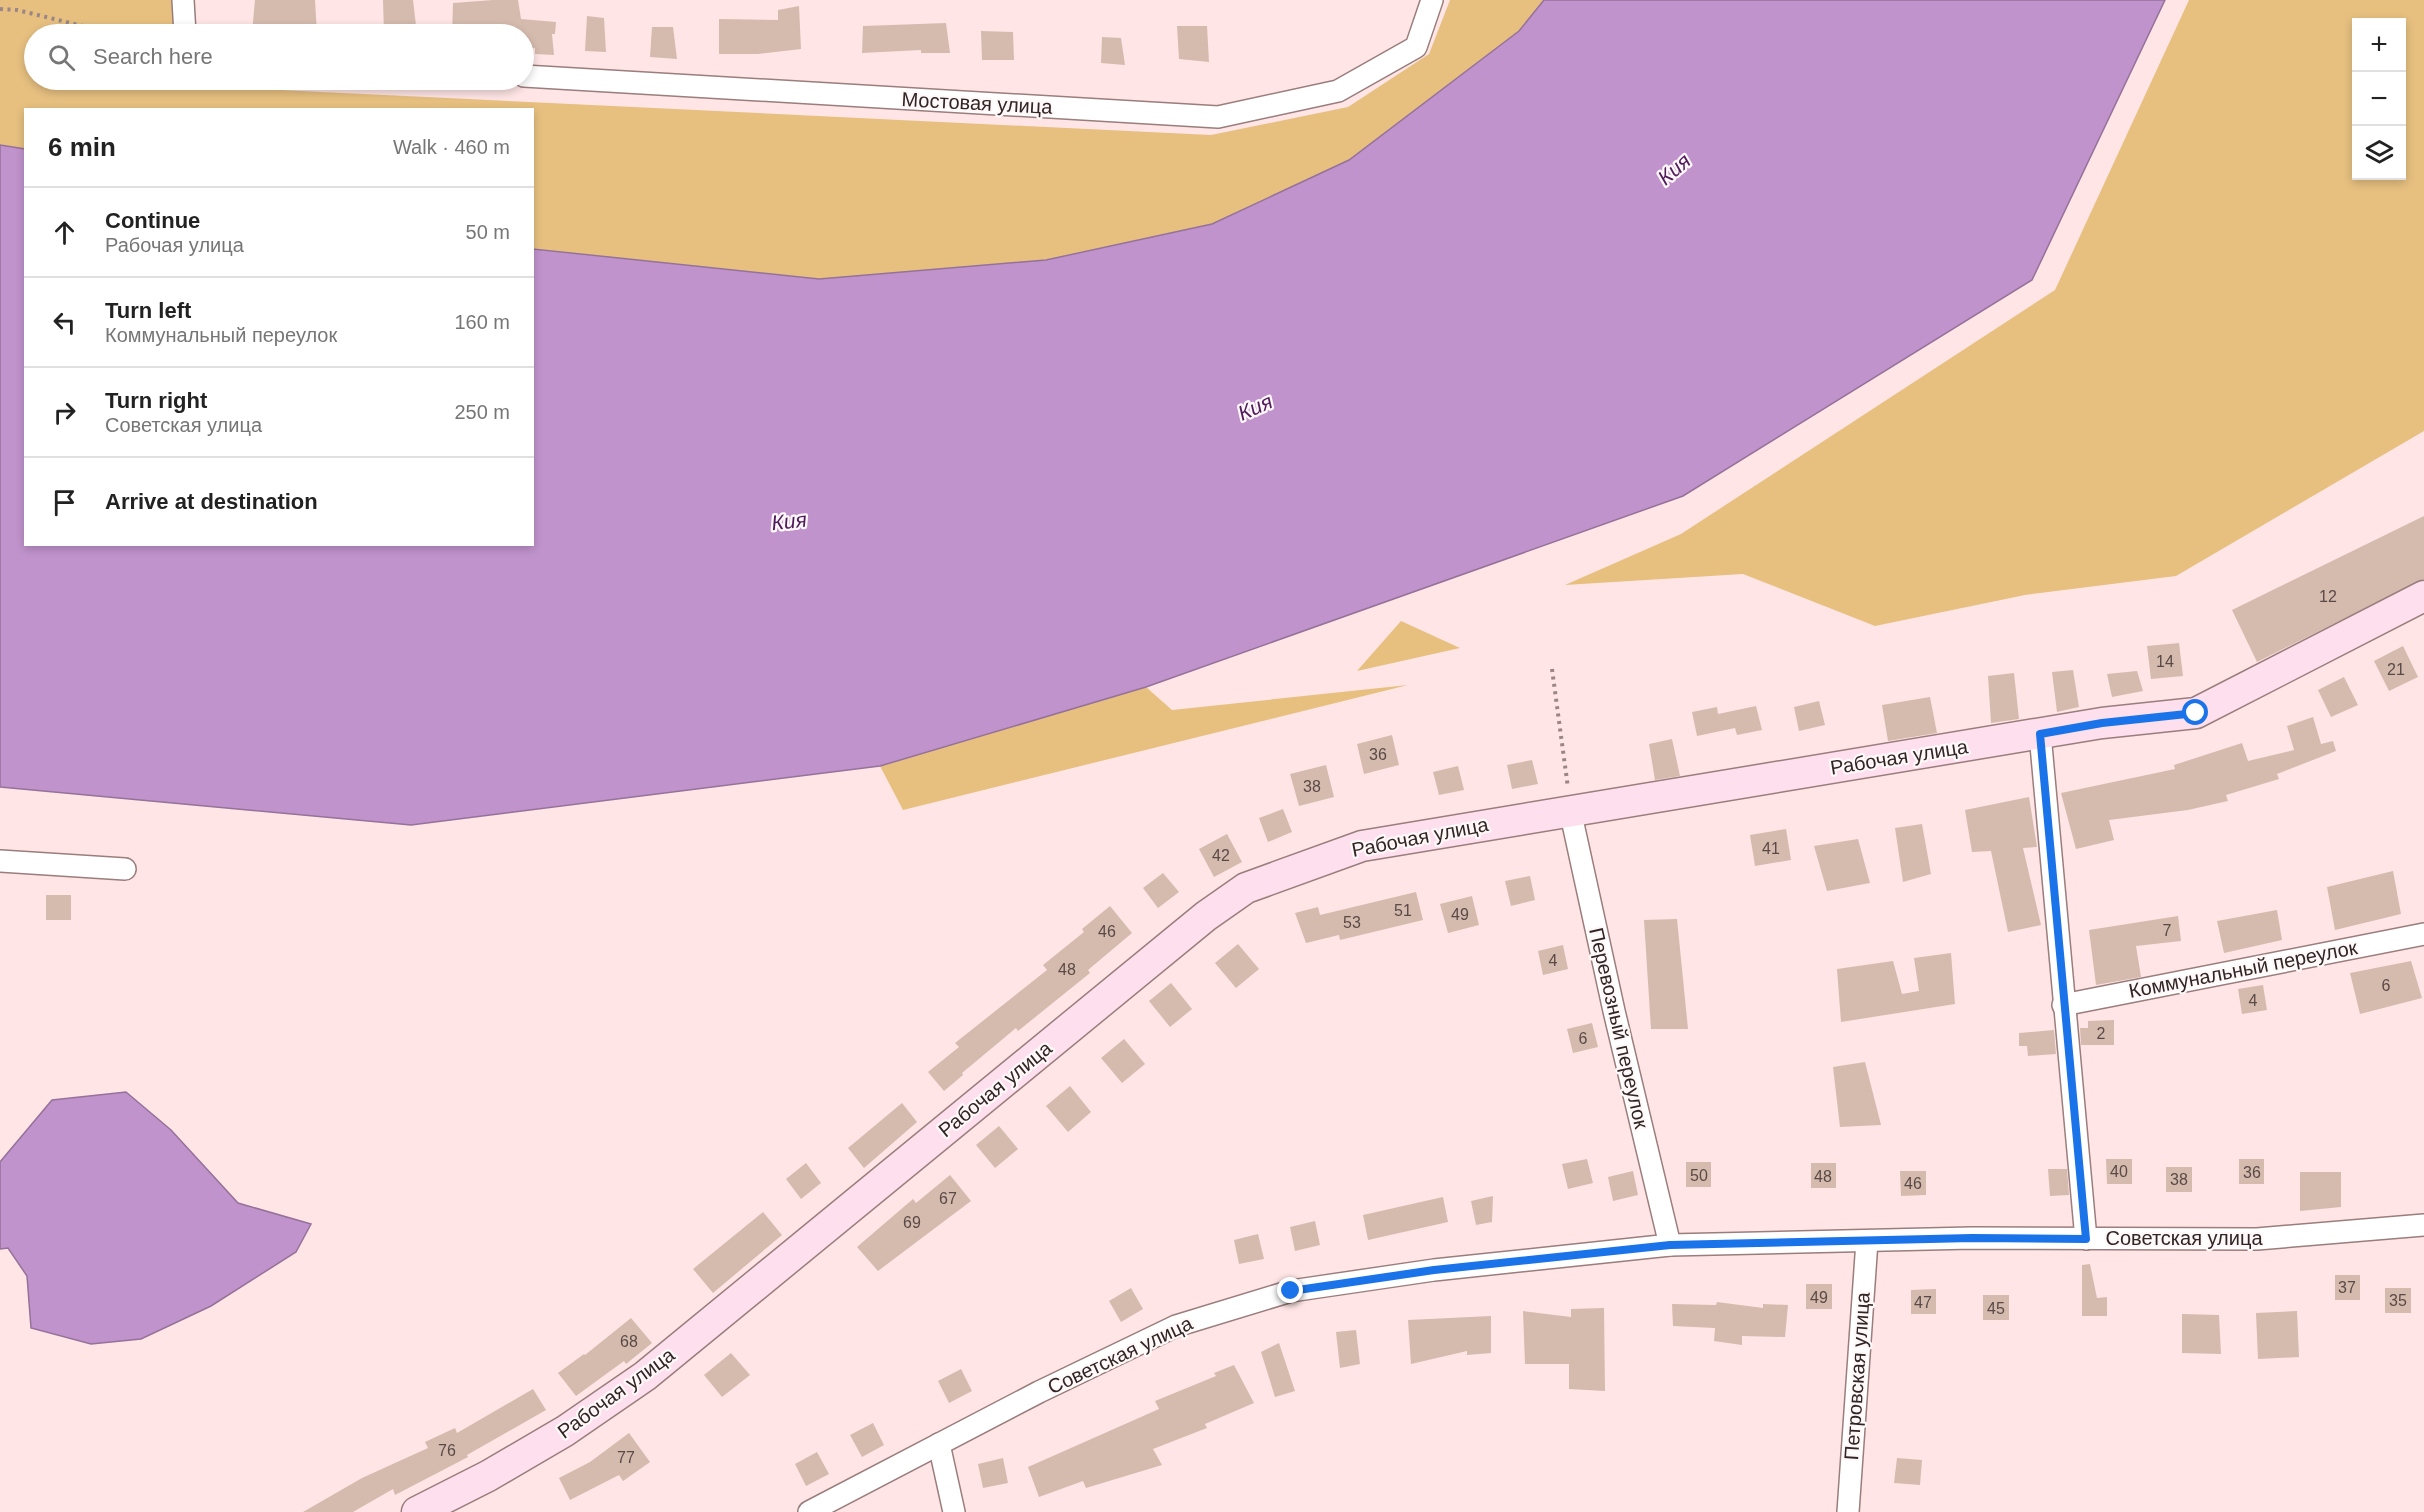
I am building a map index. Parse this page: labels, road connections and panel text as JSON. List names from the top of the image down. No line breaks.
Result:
{"streets":{"main road":["Рабочая улица"],"street":["Мостовая улица","Коммунальный переулок","Перевозный переулок","Советская улица","Петровская улица"]},"crossings":[["Рабочая улица","Перевозный переулок"],["Перевозный переулок","Советская улица"],["Советская улица","Петровская улица"]],"water":["Кия"],"house_numbers":["12","14","21","36","38","41","42","51","49","53","7","46","4","48","6","4","2","6","40","36","50","48","38","46","67","69","37","49","35","47","45","68","76","77"],"page":{"map_buttons":["+","−"],"search":"Search here","heading":["6 min","Walk · 460 m"],"list":[["Continue","Рабочая улица","50 m"],["Turn left","Коммунальный переулок","160 m"],["Turn right","Советская улица","250 m"],"Arrive at destination"]}}
